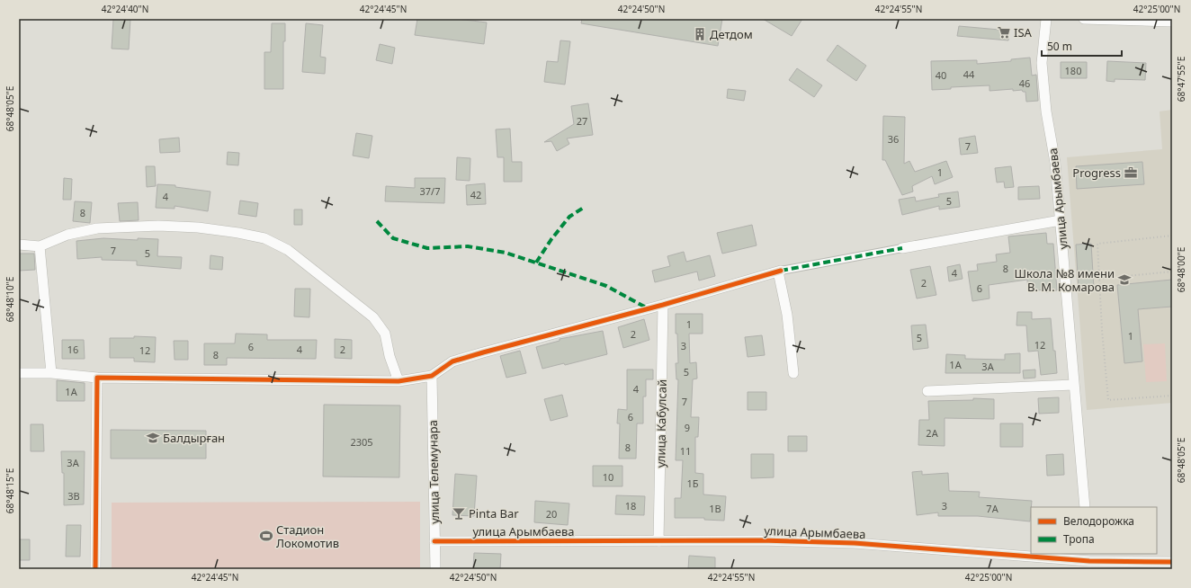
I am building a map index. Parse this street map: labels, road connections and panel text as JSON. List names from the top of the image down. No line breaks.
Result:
{"streets":{"street":["улица Арымбаева","улица Кабулсай","улица Телемунара"]},"crossings":[["улица Арымбаева","улица Кабулсай"],["улица Арымбаева","улица Телемунара"]],"places":{"supermarket":["ISA"],"building":["Детдом"],"office":["Progress"],"school or university":["Школа №8 имени В. М. Комарова","Балдырған"],"bar":["Pinta Bar"],"sports":["Стадион Локомотив"]},"house_numbers":["180","44","40","46","27","36","7","1","37/7","42","4","5","8","7","5","8","4","2","6","1","2","1","5","12","3","6","16","4","2","12","8","1А","3А","5","4","1А","7","6","9","2А","2305","8","11","3А","10","1Б","3В","18","3","1В","7А","20"],"legend":["Велодорожка","Тропа"],"scale_bar":"50 m","coordinates":["42°24'40\"N","42°24'45\"N","42°24'50\"N","42°24'55\"N","42°25'00\"N","68°47'55\"E","68°48'05\"E","68°48'00\"E","68°48'10\"E","68°48'15\"E"]}
